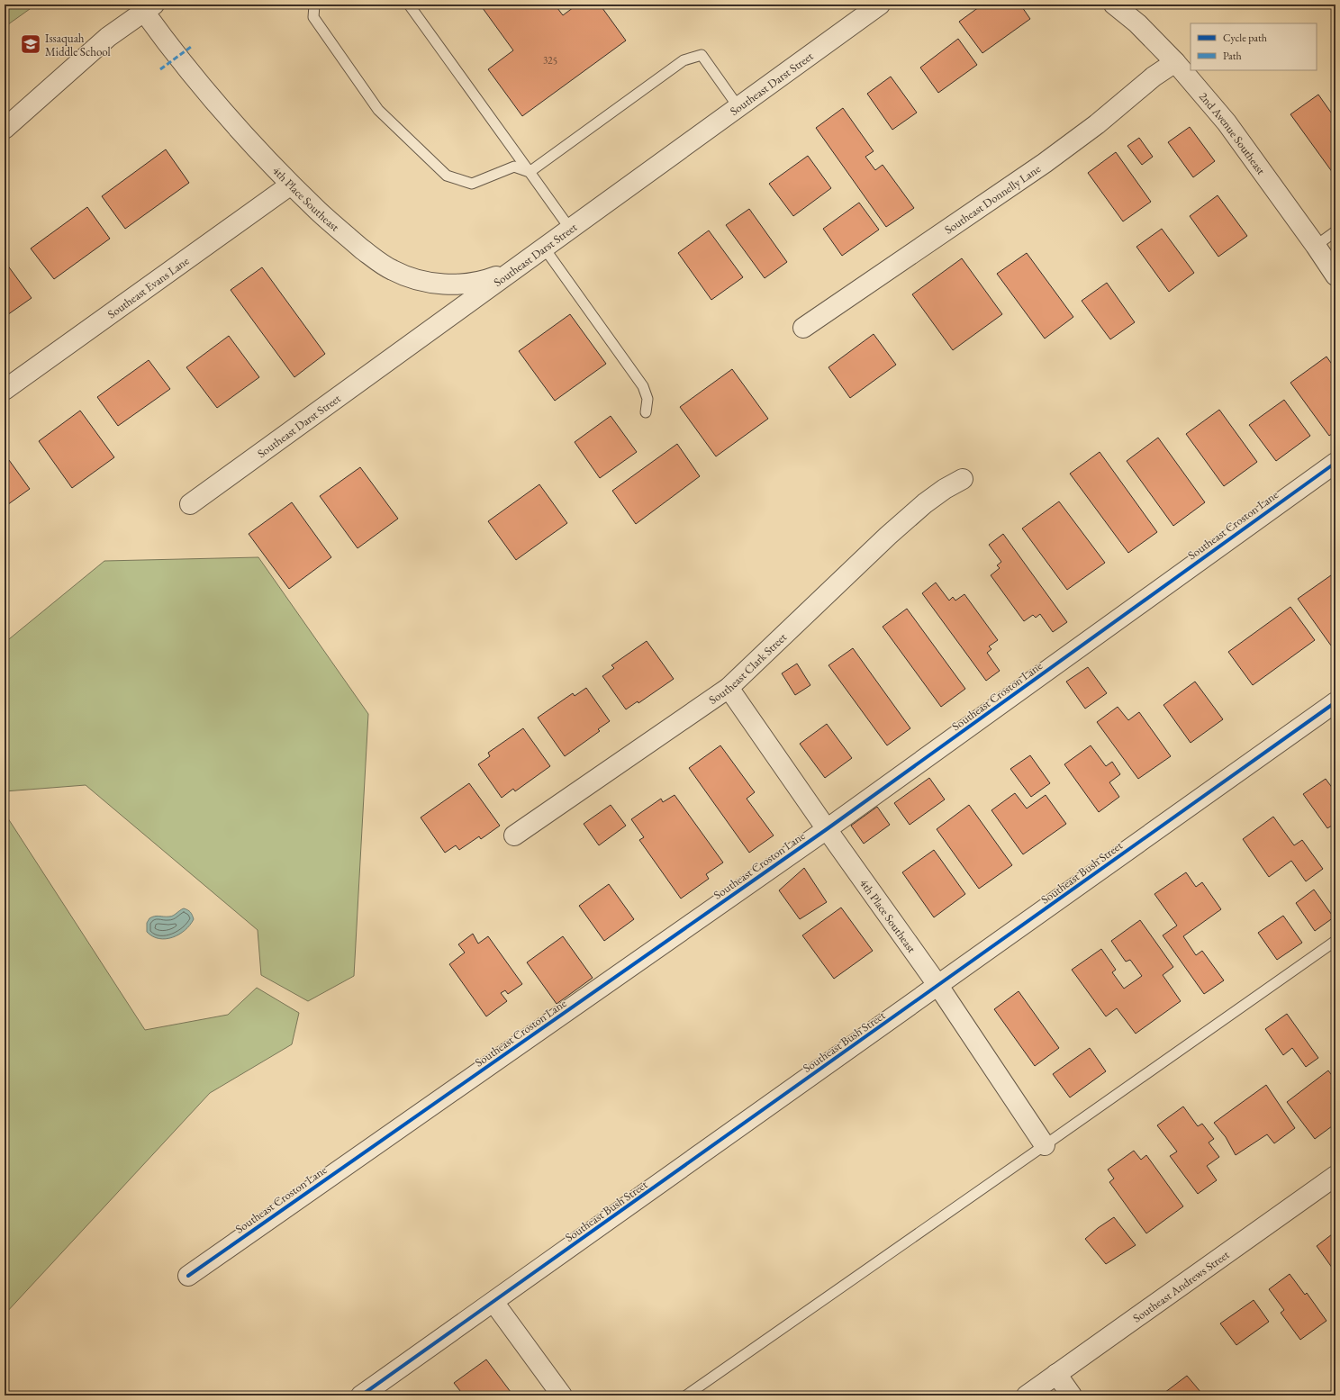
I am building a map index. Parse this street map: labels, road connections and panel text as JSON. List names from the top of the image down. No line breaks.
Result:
{"streets":{"street":["Southeast Darst Street","2nd Avenue Southeast","4th Place Southeast","Southeast Donnelly Lane","Southeast Evans Lane","Southeast Croston Lane","Southeast Clark Street","Southeast Bush Street","Southeast Andrews Street"]},"crossings":[["Southeast Darst Street","4th Place Southeast"],["2nd Avenue Southeast","Southeast Donnelly Lane"],["4th Place Southeast","Southeast Evans Lane"],["4th Place Southeast","Southeast Croston Lane"],["4th Place Southeast","Southeast Clark Street"],["4th Place Southeast","Southeast Bush Street"]],"places":{"school or university":["Issaquah Middle School"]},"house_numbers":["325"],"legend":["Cycle path","Path"]}
